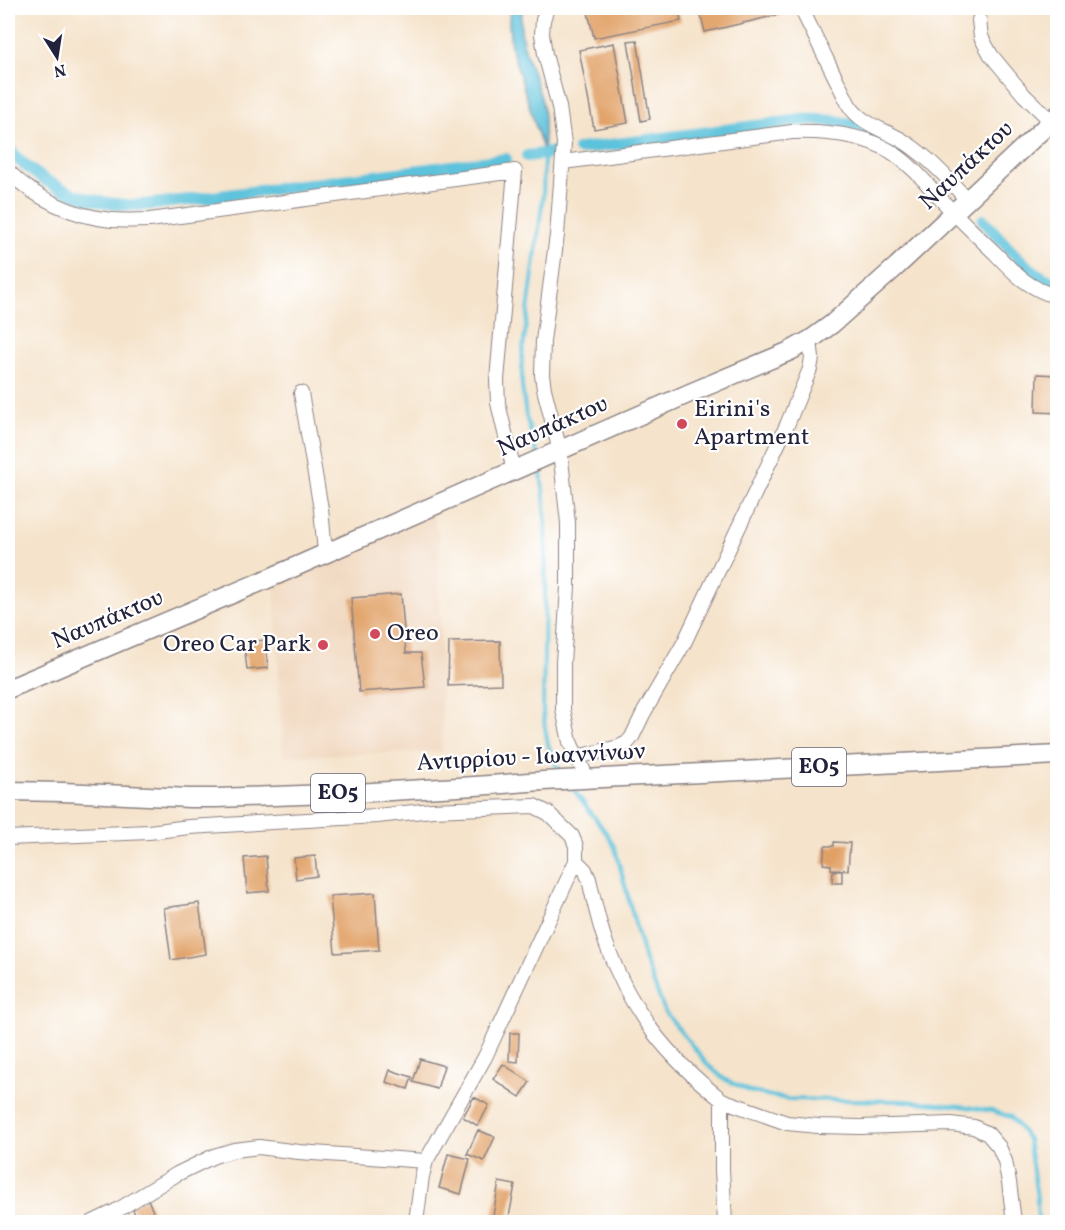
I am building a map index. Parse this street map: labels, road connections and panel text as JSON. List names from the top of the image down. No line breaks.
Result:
{"streets":{"main road":["Ναυπάκτου","Αντιρρίου - Ιωαννίνων","ΕΟ5"]},"places":["Eirini's Apartment","Oreo","Oreo Car Park"],"north":"bottom"}
